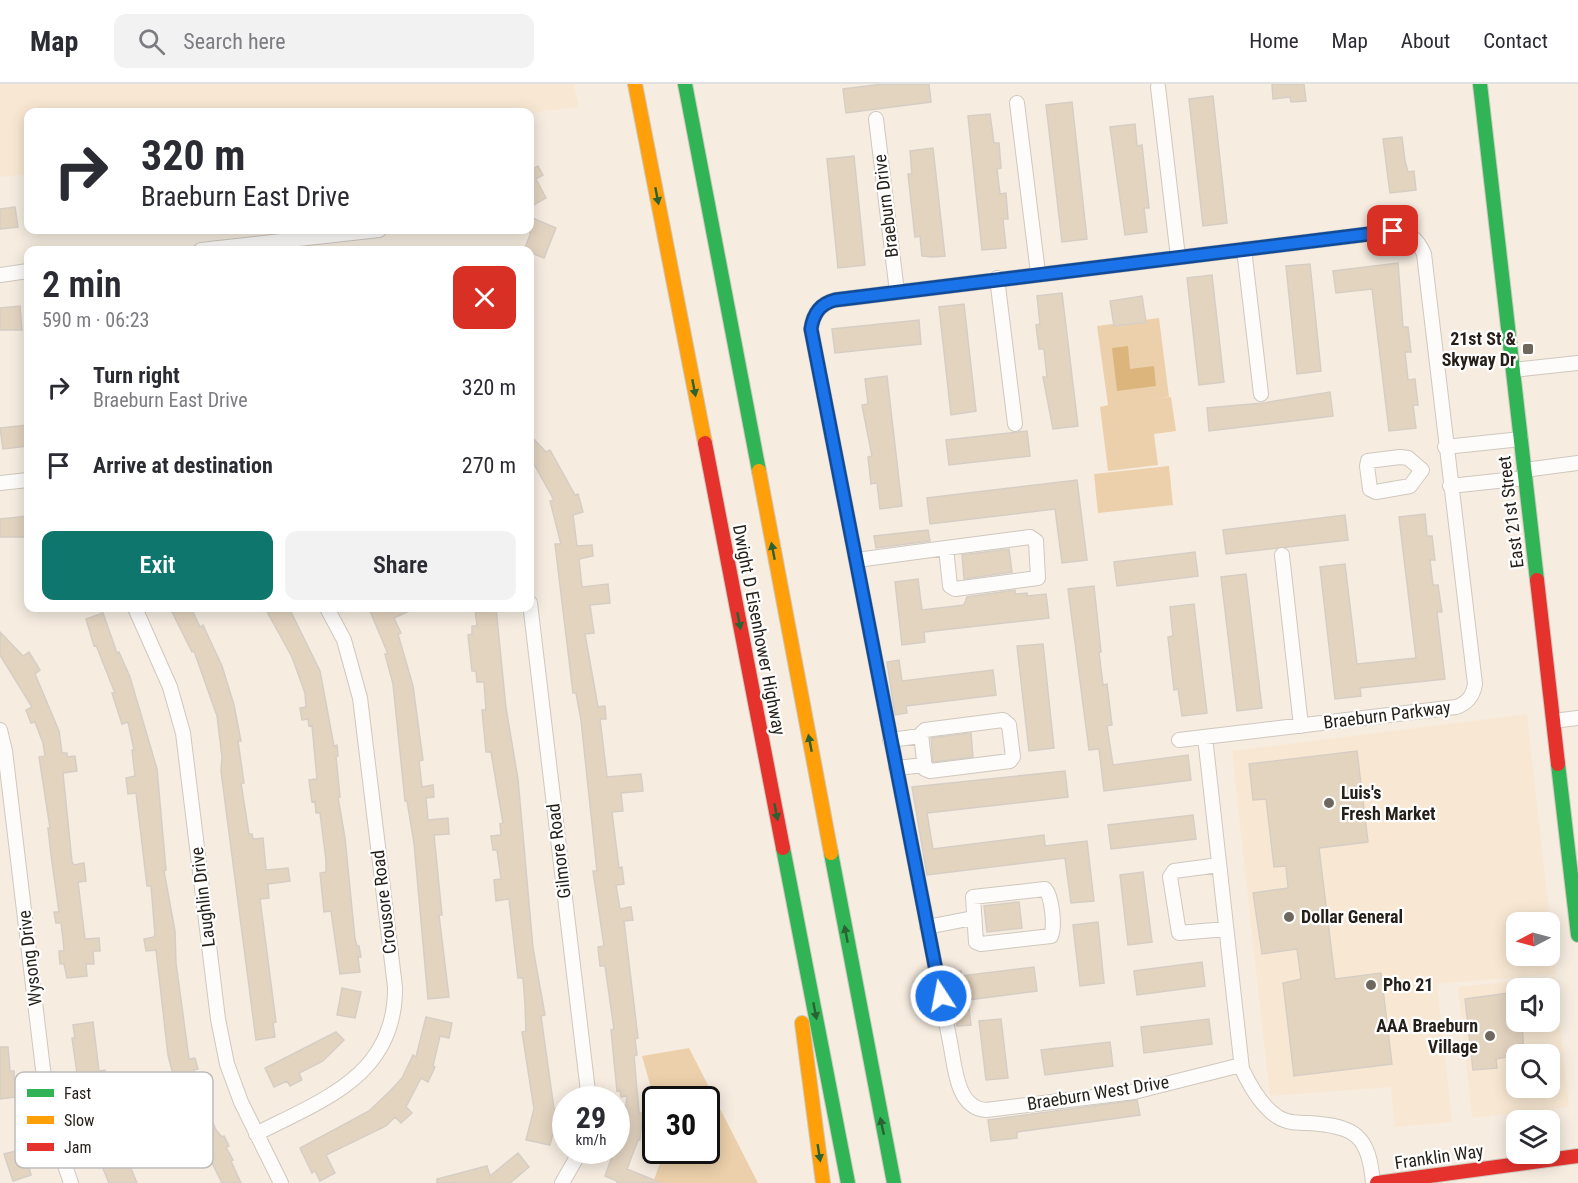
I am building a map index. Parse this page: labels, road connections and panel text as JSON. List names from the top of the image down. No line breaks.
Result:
{"streets":{"main road":["East 21st Street","Dwight D Eisenhower Highway","Franklin Way"],"street":["Braeburn Drive","Braeburn Parkway","Gilmore Road","Laughlin Drive","Crousore Road","Wysong Drive","Braeburn West Drive"]},"crossings":[["Laughlin Drive","Crousore Road"]],"places":{"transit":["21st St & Skyway Dr"],"other":["Luis's Fresh Market","Dollar General","Pho 21","AAA Braeburn Village"]},"legend":["Fast","Slow","Jam"],"north":"left","page":{"header":"Map","search":"Search here","nav":["Home","Map","About","Contact"],"turn":["320 m","Braeburn East Drive"],"heading":["2 min","590 m · 06:23"],"list":[{"name":"Turn right","note":"Braeburn East Drive","value":"320 m"},{"name":"Arrive at destination","value":"270 m"}],"buttons":["Exit","Share"],"speed":"29 km/h","limit":"30"}}
